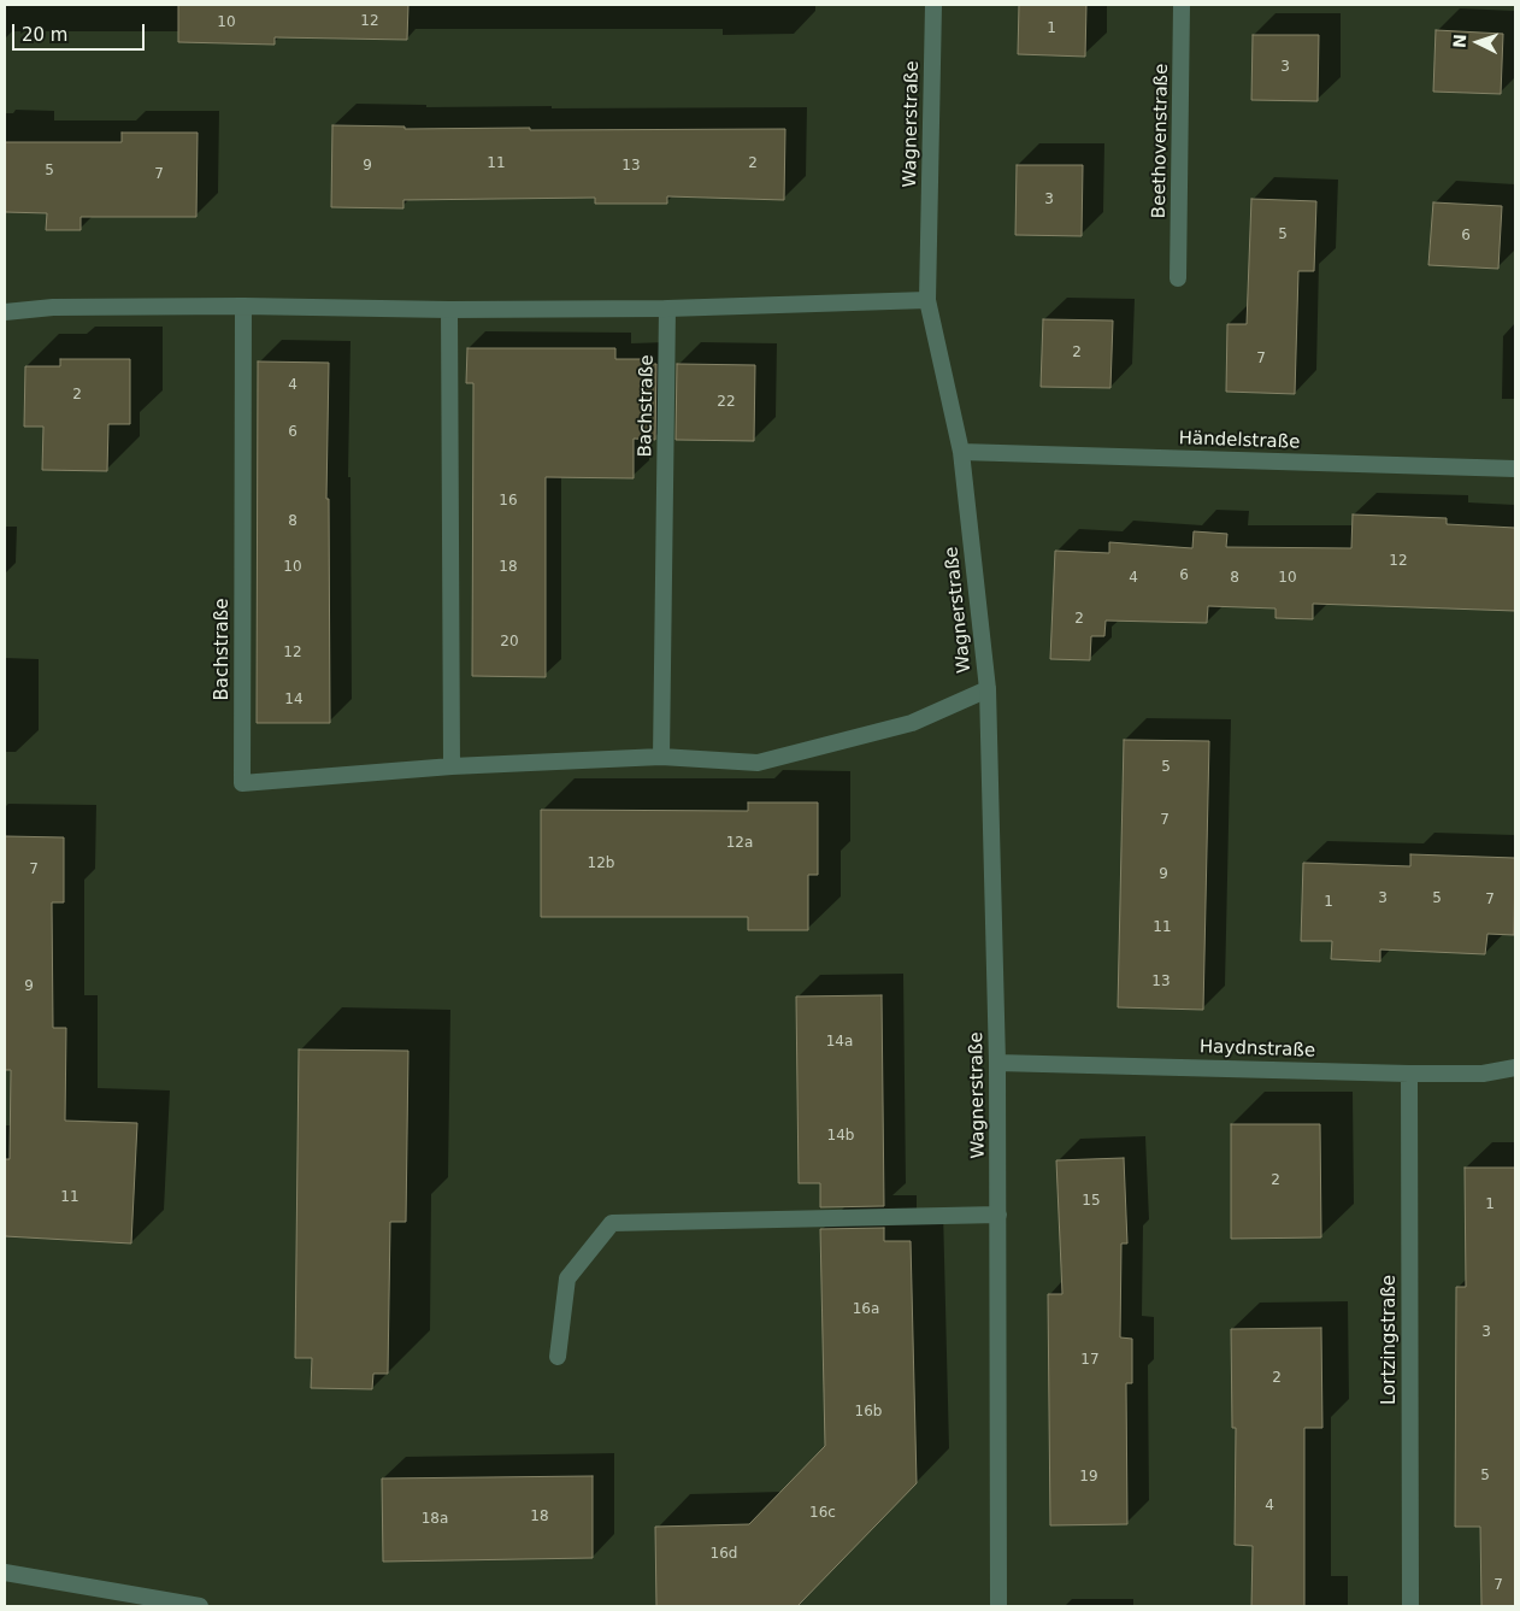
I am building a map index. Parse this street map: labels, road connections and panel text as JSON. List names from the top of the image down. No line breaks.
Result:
{"streets":{"street":["Wagnerstraße","Beethovenstraße","Bachstraße","Händelstraße","Haydnstraße","Lortzingstraße"]},"crossings":[["Wagnerstraße","Bachstraße"],["Wagnerstraße","Händelstraße"],["Wagnerstraße","Haydnstraße"],["Haydnstraße","Lortzingstraße"]],"house_numbers":["12","10","1","3","11","2","9","13","5","7","3","5","6","2","7","4","2","22","6","16","8","12","10","18","6","4","8","10","2","20","12","14","5","7","12a","12b","7","9","3","5","7","1","11","13","9","14a","14b","2","11","15","1","16a","3","17","2","16b","5","19","4","16c","18","18a","16d","7"],"scale_bar":"20 m","north":"left"}
